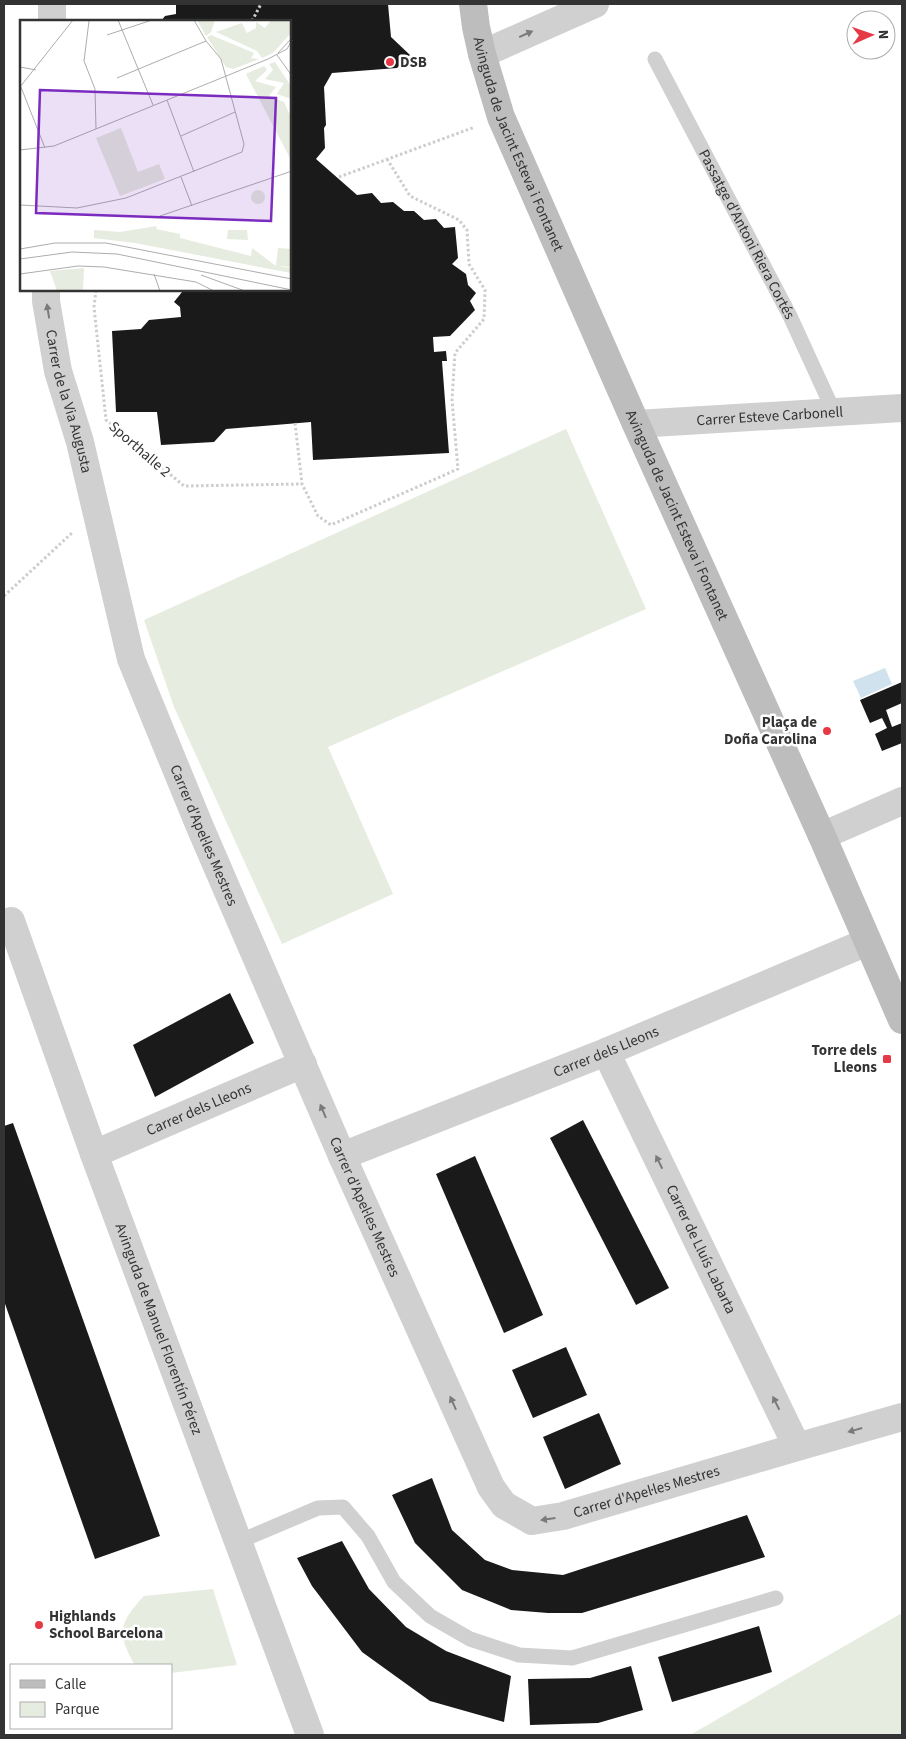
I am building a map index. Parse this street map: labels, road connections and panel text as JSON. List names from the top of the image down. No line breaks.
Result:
{"streets":{"street":["Avinguda de Jacint Esteva i Fontanet","Carrer de la Via Augusta","Carrer Esteve Carbonell","Carrer d'Apel·les Mestres","Carrer dels Lleons","Carrer de Lluís Labarta","Avinguda de Manuel Florentín Pérez"],"lane":["Passatge d'Antoni Riera Cortés"],"path":["Sporthalle 2"]},"crossings":[["Avinguda de Jacint Esteva i Fontanet","Carrer Esteve Carbonell"],["Avinguda de Jacint Esteva i Fontanet","Carrer dels Lleons"],["Passatge d'Antoni Riera Cortés","Carrer Esteve Carbonell"],["Carrer de la Via Augusta","Carrer d'Apel·les Mestres"],["Carrer d'Apel·les Mestres","Carrer dels Lleons"],["Carrer d'Apel·les Mestres","Carrer de Lluís Labarta"],["Carrer dels Lleons","Carrer de Lluís Labarta"],["Carrer dels Lleons","Avinguda de Manuel Florentín Pérez"]],"one_way":["Carrer de la Via Augusta","Carrer de Lluís Labarta"],"places":{"other":["DSB","Plaça de Doña Carolina","Highlands School Barcelona"],"transit":["Torre dels Lleons"]},"legend":["Calle","Parque"],"north":"right"}
